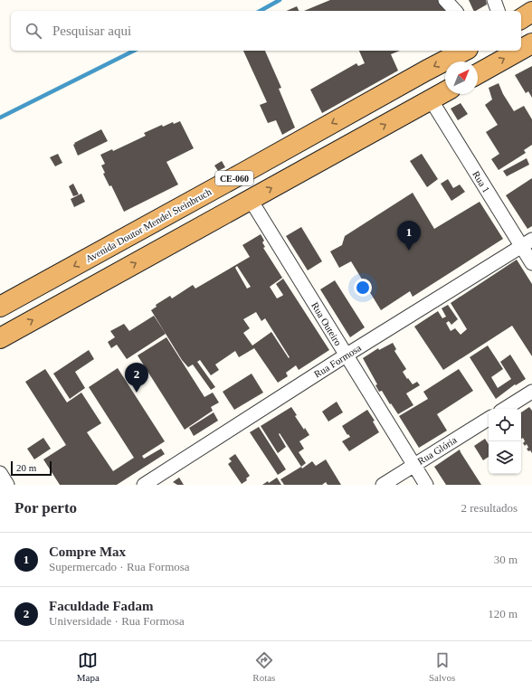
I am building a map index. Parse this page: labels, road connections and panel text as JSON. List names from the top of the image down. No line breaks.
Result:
{"streets":{"highway":["CE-060","Avenida Doutor Mendel Steinbruch"],"street":["Rua 1","Rua Outeiro","Rua Formosa","Rua Glória"]},"crossings":[["CE-060","Rua 1"],["CE-060","Rua Outeiro"],["Rua 1","Rua Formosa"],["Rua Outeiro","Rua Formosa"],["Rua Outeiro","Rua Glória"]],"scale_bar":"20 m","north":"top right","page":{"search":"Pesquisar aqui","pins":["1","2"],"scale":"20 m","heading":["Por perto","2 resultados"],"list":[{"mark":"1","name":"Compre Max","note":"Supermercado · Rua Formosa","value":"30 m"},{"mark":"2","name":"Faculdade Fadam","note":"Universidade · Rua Formosa","value":"120 m"}],"nav":["Mapa","Rotas","Salvos"]}}
